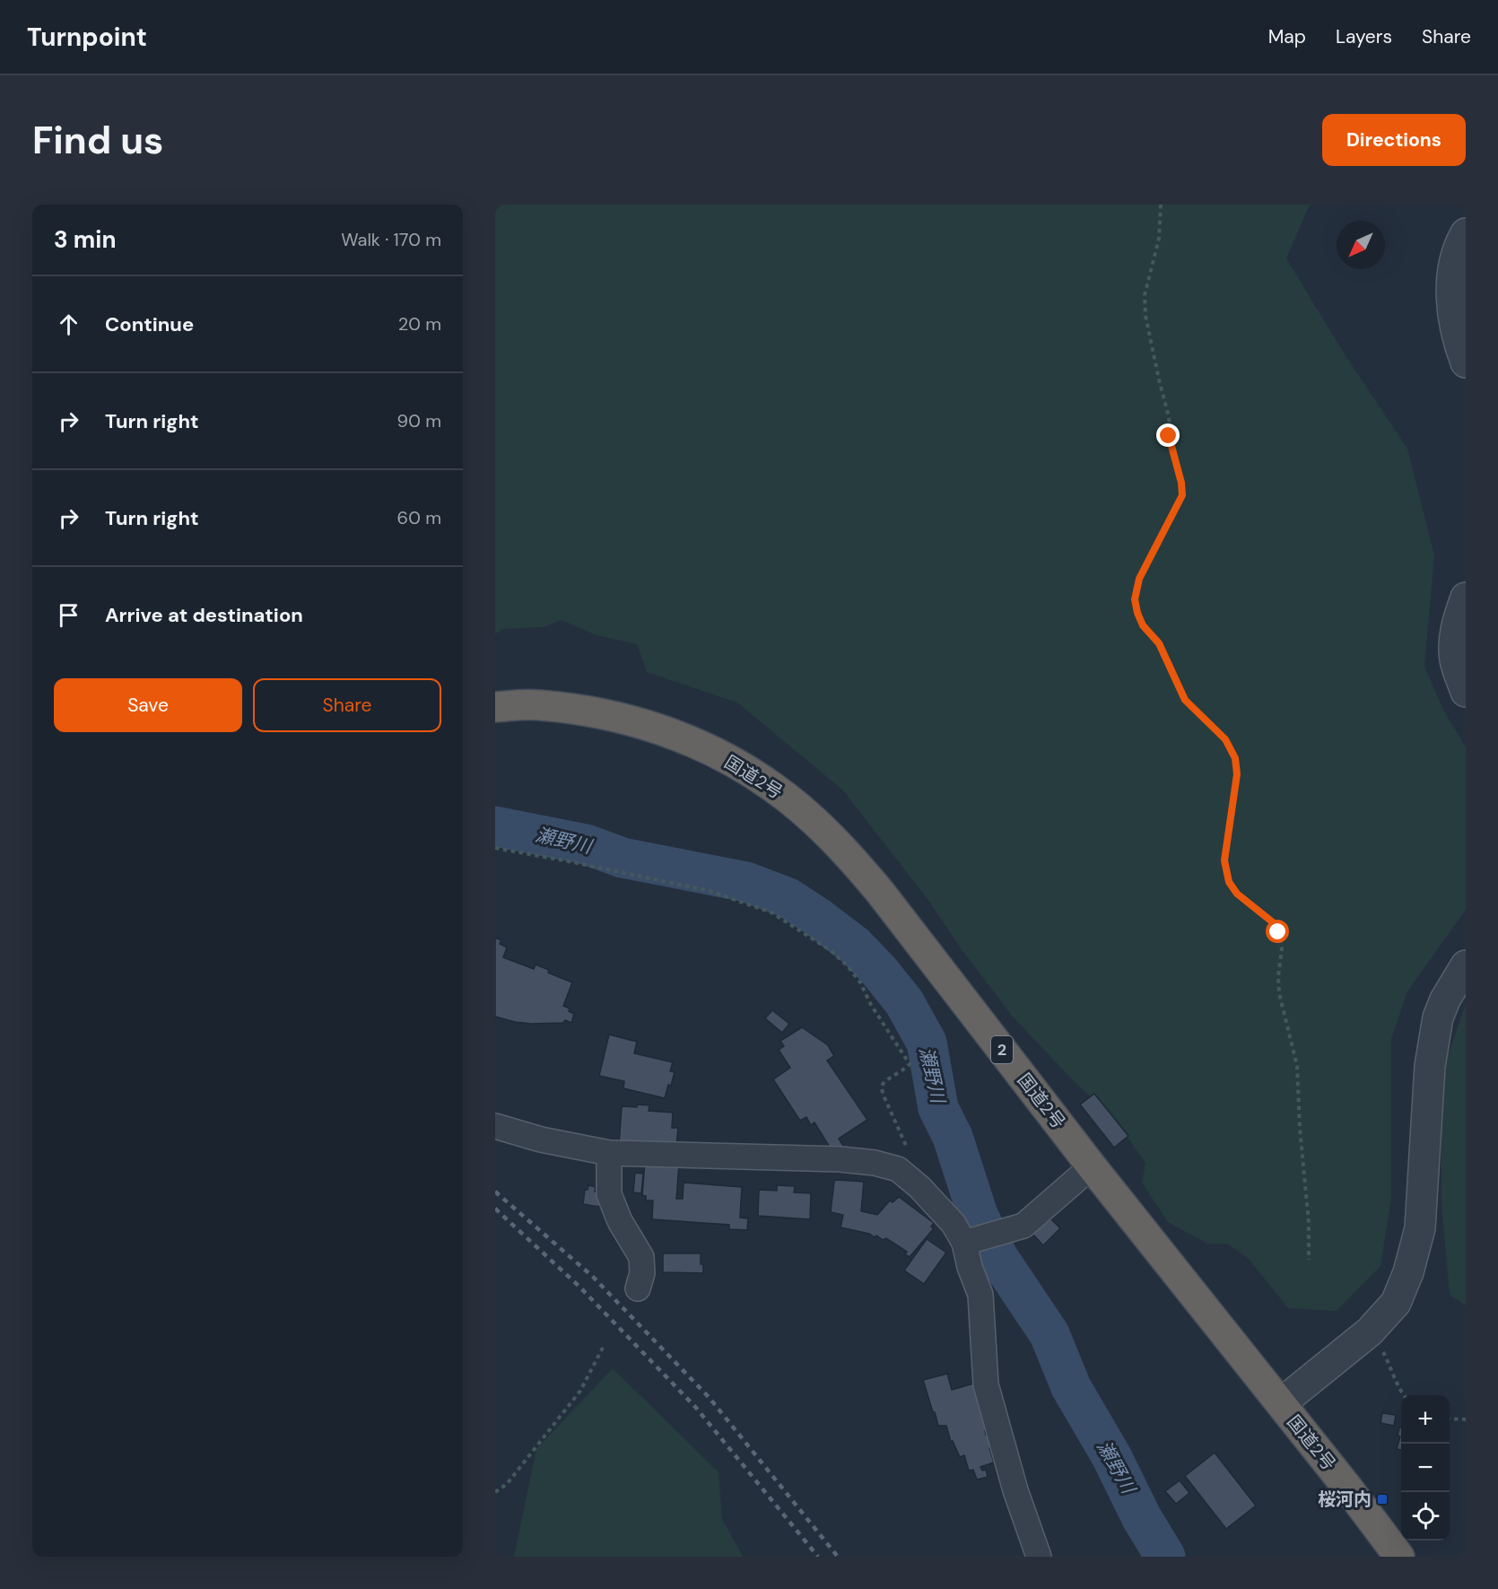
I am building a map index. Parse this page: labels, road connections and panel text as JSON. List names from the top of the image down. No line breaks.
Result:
{"streets":{"highway":["国道2号","2"]},"water":["瀬野川"],"places":{"transit":["桜河内"]},"north":"bottom left","page":{"header":"Turnpoint","nav":["Map","Layers","Share"],"buttons":["Directions",["Save","Share"]],"title":"Find us","heading":["3 min","Walk · 170 m"],"list":[["Continue","20 m"],["Turn right","90 m"],["Turn right","60 m"],"Arrive at destination"],"map_buttons":["+","−"]}}
